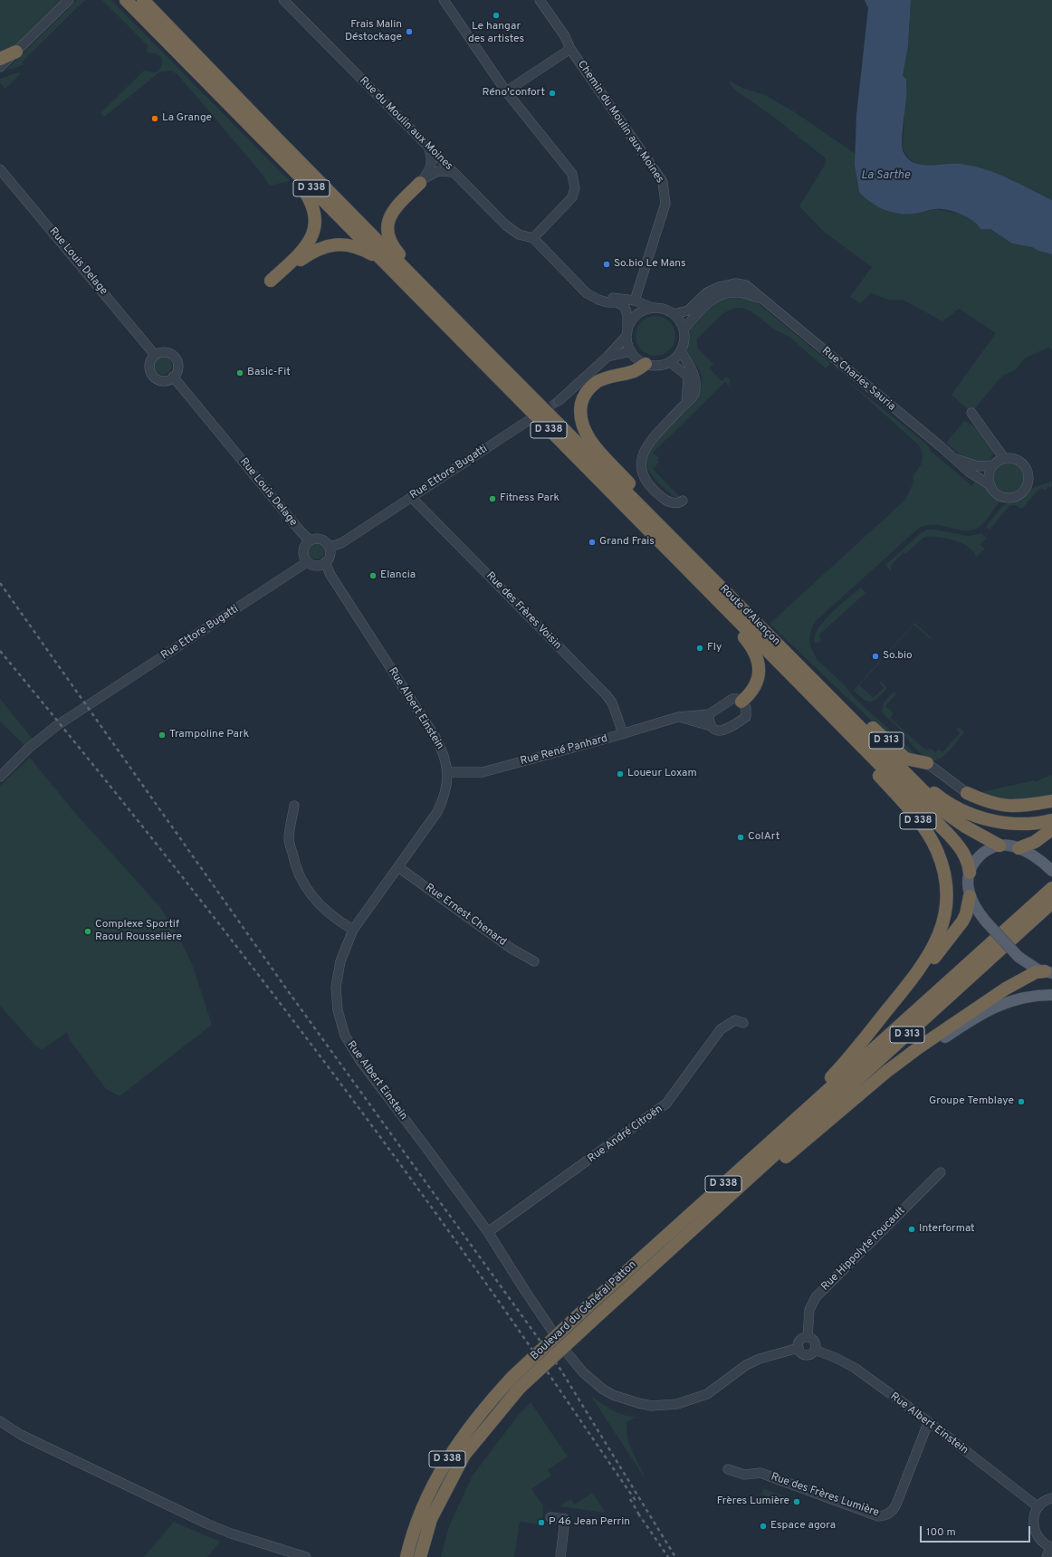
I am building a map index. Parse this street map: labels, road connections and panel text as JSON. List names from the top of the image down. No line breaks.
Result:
{"streets":{"highway":["D 338","Route d'Alençon","D 313","Boulevard du Général Patton"],"street":["Chemin du Moulin aux Moines","Rue du Moulin aux Moines","Rue Louis Delage","Rue Charles Sauria","Rue Ettore Bugatti","Rue des Frères Voisin","Rue Albert Einstein","Rue René Panhard","Rue Ernest Chenard","Rue André Citroën","Rue Hippolyte Foucault","Rue des Frères Lumière"]},"crossings":[["Rue du Moulin aux Moines","Rue Charles Sauria"],["D 338","Route d'Alençon"],["D 338","D 313"],["D 338","Boulevard du Général Patton"],["Rue Louis Delage","Rue Ettore Bugatti"],["Rue Louis Delage","Rue Albert Einstein"],["Rue Ettore Bugatti","Rue des Frères Voisin"],["Rue Ettore Bugatti","Rue Albert Einstein"],["Rue des Frères Voisin","Rue René Panhard"],["Route d'Alençon","D 313"],["Rue Albert Einstein","Rue René Panhard"],["Rue Albert Einstein","Rue Ernest Chenard"],["Rue Albert Einstein","Rue André Citroën"],["Rue Albert Einstein","Rue Hippolyte Foucault"],["Rue Albert Einstein","Rue des Frères Lumière"],["D 313","Boulevard du Général Patton"]],"water":["La Sarthe"],"places":["Le hangar des artistes","Frais Malin Déstockage","Réno'confort","La Grange","So.bio Le Mans","Basic-Fit","Fitness Park","Grand Frais","Elancia","Fly","So.bio","Trampoline Park","Loueur Loxam","ColArt","Complexe Sportif Raoul Rousselière","Groupe Temblaye","Interformat","Frères Lumière","P 46 Jean Perrin","Espace agora"],"scale_bar":"100 m"}
